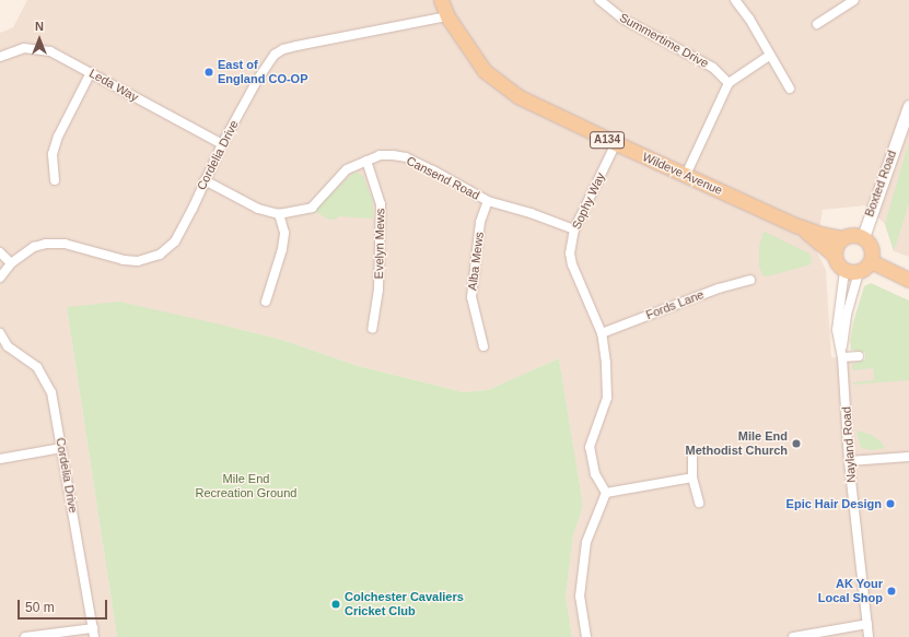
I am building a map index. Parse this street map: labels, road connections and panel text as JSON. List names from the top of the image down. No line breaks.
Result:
{"streets":{"main road":["A134","Wildeve Avenue"],"street":["Summertime Drive","Leda Way","Cordelia Drive","Cansend Road","Boxted Road","Sophy Way","Evelyn Mews","Alba Mews","Fords Lane","Nayland Road"]},"crossings":[["Leda Way","Cordelia Drive"],["Cordelia Drive","Wildeve Avenue"],["Cordelia Drive","Cansend Road"],["Wildeve Avenue","Boxted Road"],["Wildeve Avenue","Sophy Way"],["Wildeve Avenue","Nayland Road"],["Cansend Road","Sophy Way"],["Cansend Road","Evelyn Mews"],["Cansend Road","Alba Mews"],["Boxted Road","Nayland Road"],["Sophy Way","Fords Lane"]],"parks":["Mile End Recreation Ground"],"places":["East of England CO-OP","Mile End Methodist Church","Epic Hair Design","AK Your Local Shop","Colchester Cavaliers Cricket Club"],"scale_bar":"50 m","north":"top"}
